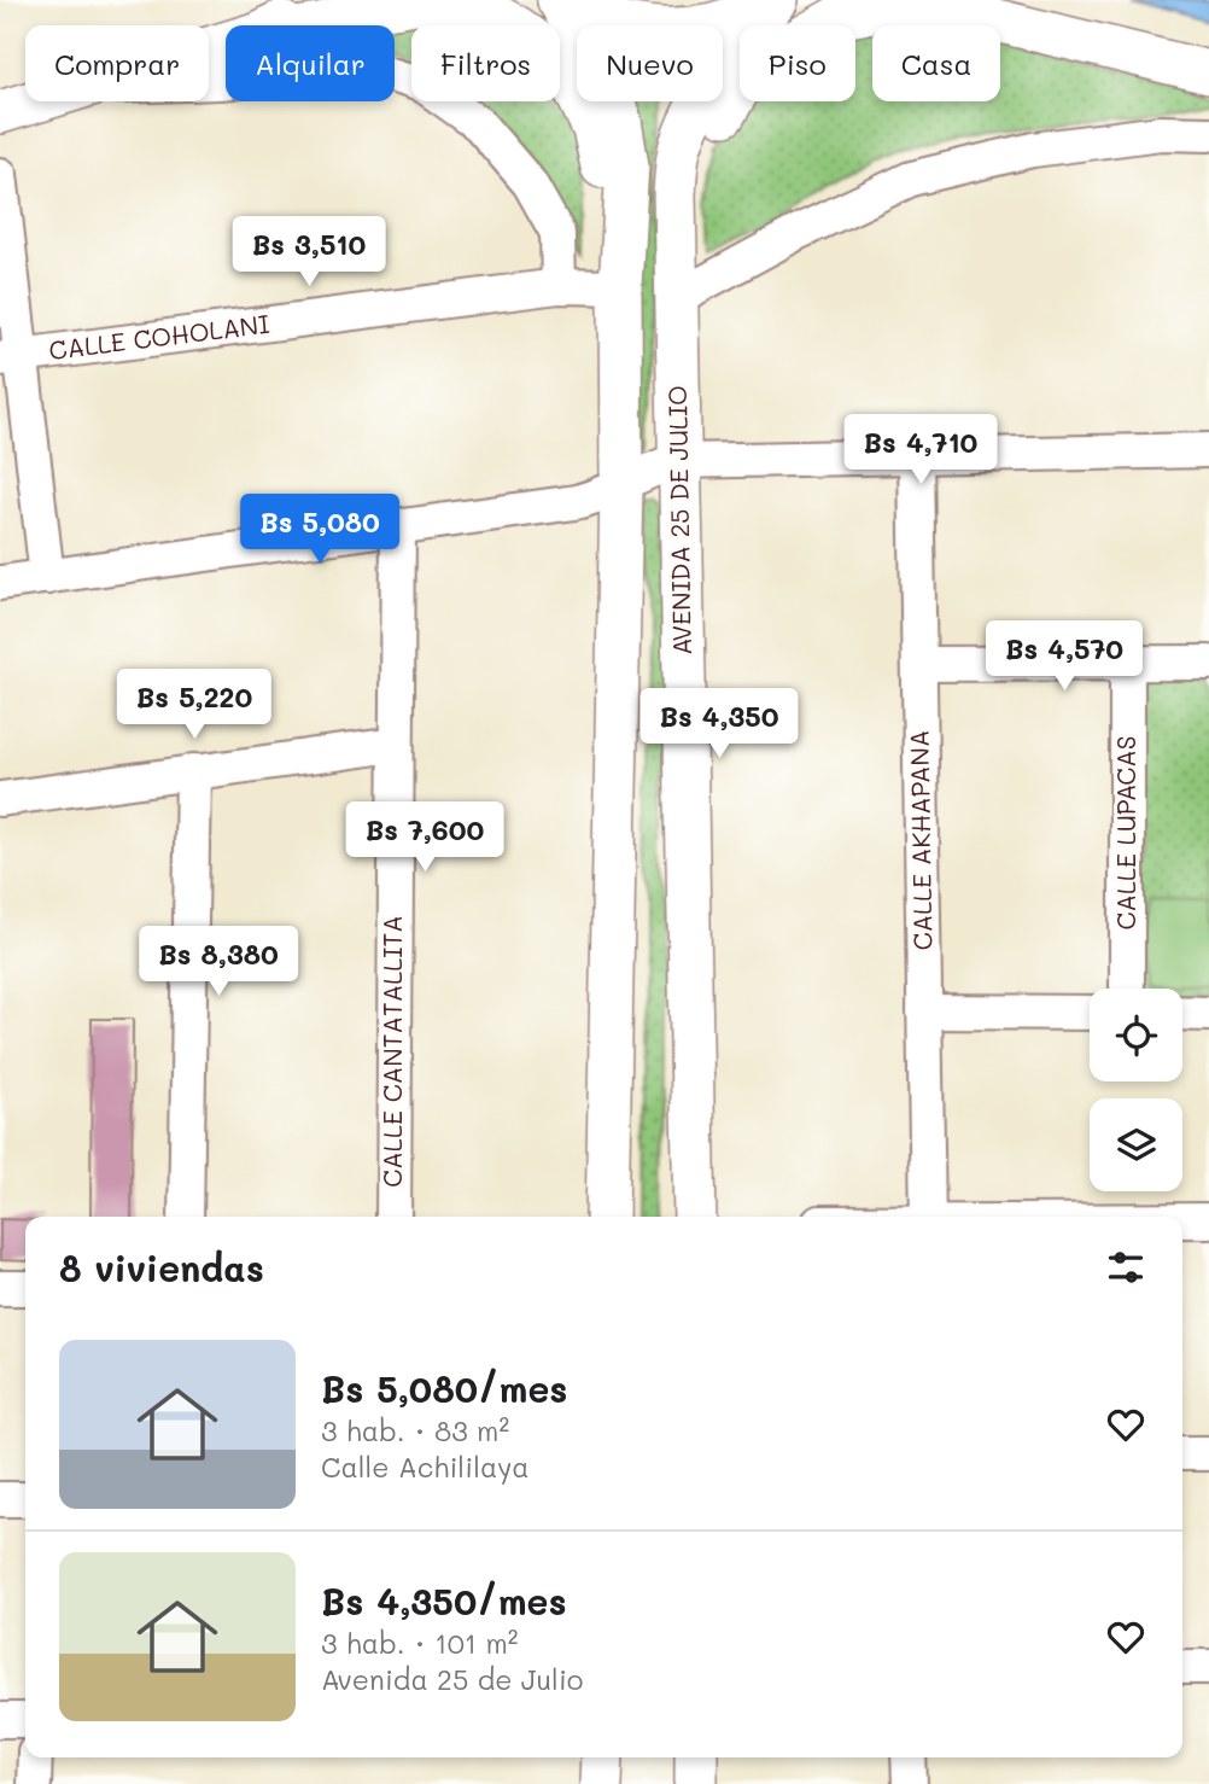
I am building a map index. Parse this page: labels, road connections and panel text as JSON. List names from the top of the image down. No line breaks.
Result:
{"streets":{"main road":["AVENIDA 25 DE JULIO"],"street":["CALLE COHOLANI","CALLE LUPACAS","CALLE AKHAPANA","CALLE CANTATALLITA"]},"page":{"chip":["Comprar","Alquilar","Filtros","Nuevo","Piso","Casa"],"price":["Bs 3,510","Bs 4,710","Bs 5,080","Bs 4,570","Bs 5,220","Bs 4,350","Bs 7,600","Bs 8,380"],"heading":"8 viviendas","list":[{"name":"Bs 5,080/mes","note":"3 hab. · 83 m² · Calle Achililaya"},{"name":"Bs 4,350/mes","note":"3 hab. · 101 m² · Avenida 25 de Julio"}]}}
